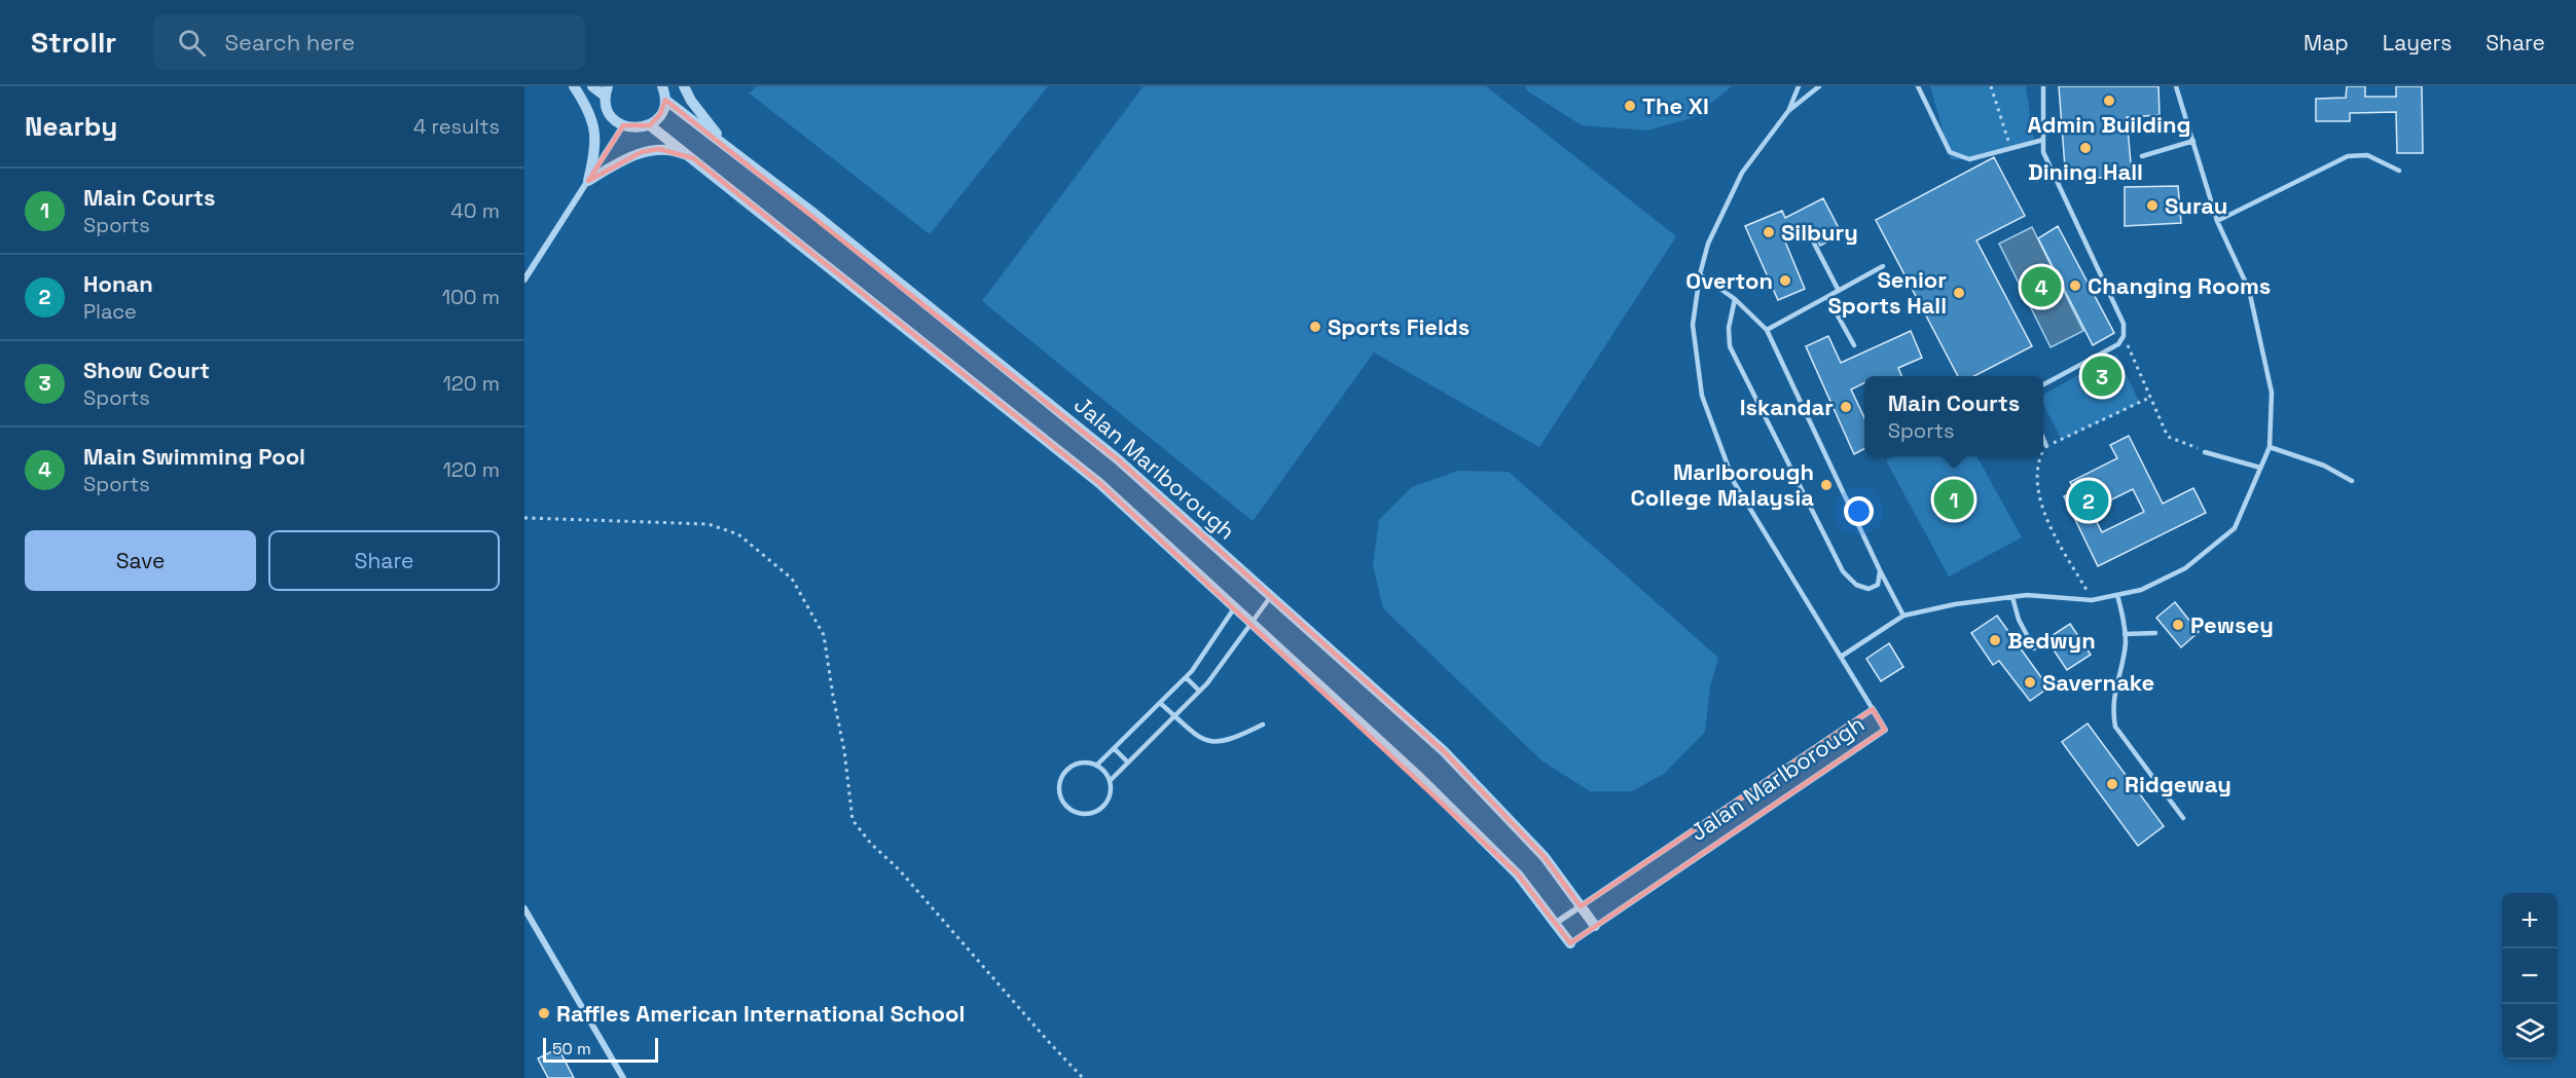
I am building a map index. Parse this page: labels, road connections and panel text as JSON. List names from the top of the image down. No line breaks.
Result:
{"streets":{"street":["Jalan Marlborough"]},"places":["Admin Building","The XI","Dining Hall","Surau","Silbury","Overton","Changing Rooms","Senior Sports Hall","Sports Fields","Iskandar","Marlborough College Malaysia","Pewsey","Bedwyn","Savernake","Ridgeway","Raffles American International School"],"scale_bar":"50 m","page":{"header":"Strollr","search":"Search here","nav":["Map","Layers","Share"],"heading":["Nearby","4 results"],"list":[{"mark":"1","name":"Main Courts","note":"Sports","value":"40 m"},{"mark":"2","name":"Honan","note":"Place","value":"100 m"},{"mark":"3","name":"Show Court","note":"Sports","value":"120 m"},{"mark":"4","name":"Main Swimming Pool","note":"Sports","value":"120 m"}],"pins":["4","3","1","2"],"popup":["Main Courts","Sports"],"buttons":["Save","Share"],"map_buttons":["+","−"],"scale":"50 m"}}
